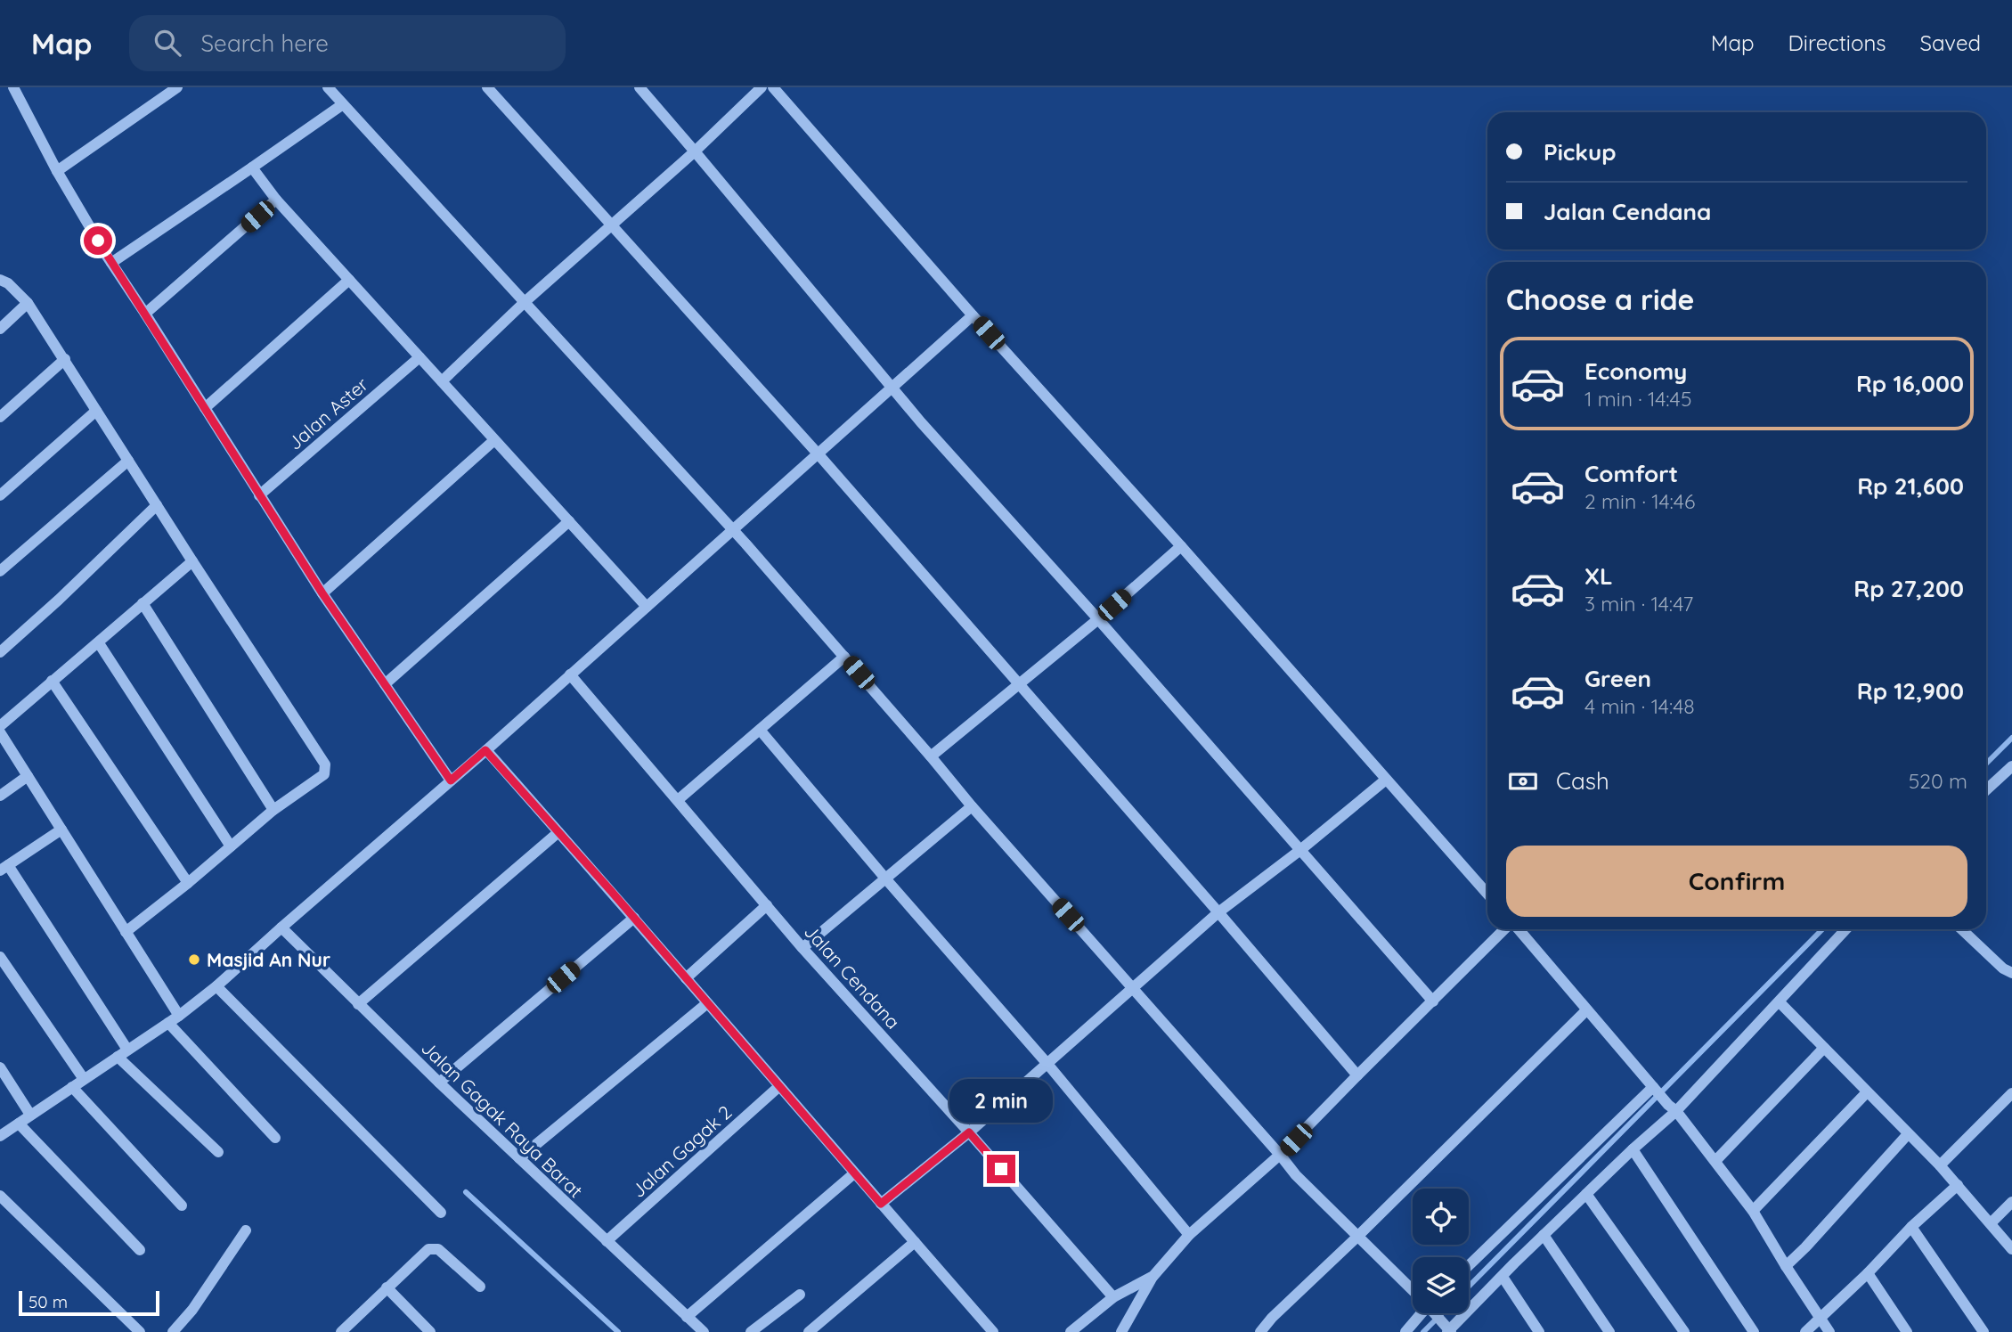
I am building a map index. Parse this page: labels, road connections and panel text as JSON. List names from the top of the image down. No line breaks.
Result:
{"streets":{"street":["Jalan Aster","Jalan Cendana","Jalan Gagak Raya Barat","Jalan Gagak 2"]},"crossings":[["Jalan Gagak Raya Barat","Jalan Gagak 2"]],"places":["Masjid An Nur"],"scale_bar":"50 m","page":{"header":"Map","search":"Search here","nav":["Map","Directions","Saved"],"banner":["Pickup","Jalan Cendana"],"heading":"Choose a ride","list":[{"name":"Economy","note":"1 min · 14:45","value":"Rp 16,000"},{"name":"Comfort","note":"2 min · 14:46","value":"Rp 21,600"},{"name":"XL","note":"3 min · 14:47","value":"Rp 27,200"},{"name":"Green","note":"4 min · 14:48","value":"Rp 12,900"}],"pay":["Cash","520 m"],"buttons":"Confirm","bubble":"2 min","scale":"50 m"}}
